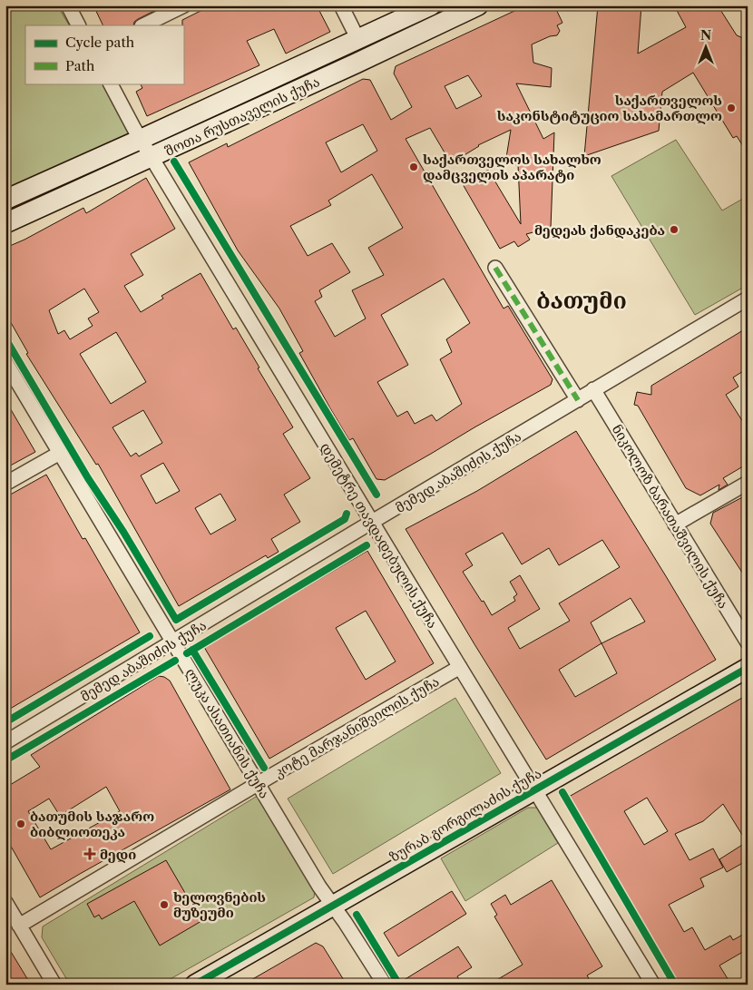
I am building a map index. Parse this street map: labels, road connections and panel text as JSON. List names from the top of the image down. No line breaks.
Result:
{"streets":{"main road":["შოთა რუსთაველის ქუჩა","ზურაბ გორგილაძის ქუჩა"],"street":["მემედ აბაშიძის ქუჩა","ნიკოლოზ ბარათაშვილის ქუჩა","დემეტრე თავდადებულის ქუჩა","კოტე მარჯანიშვილის ქუჩა","ლუკა ასათიანის ქუჩა"]},"crossings":[["შოთა რუსთაველის ქუჩა","დემეტრე თავდადებულის ქუჩა"],["მემედ აბაშიძის ქუჩა","ნიკოლოზ ბარათაშვილის ქუჩა"],["მემედ აბაშიძის ქუჩა","დემეტრე თავდადებულის ქუჩა"],["მემედ აბაშიძის ქუჩა","ლუკა ასათიანის ქუჩა"],["დემეტრე თავდადებულის ქუჩა","კოტე მარჯანიშვილის ქუჩა"],["დემეტრე თავდადებულის ქუჩა","ზურაბ გორგილაძის ქუჩა"],["კოტე მარჯანიშვილის ქუჩა","ლუკა ასათიანის ქუჩა"],["ლუკა ასათიანის ქუჩა","ზურაბ გორგილაძის ქუჩა"]],"districts":["ბათუმი"],"places":{"other":["საქართველოს საკონსტიტუციო სასამართლო","საქართველოს სახალხო დამცველის აპარატი","მედეას ქანდაკება","ბათუმის საჯარო ბიბლიოთეკა","ხელოვნების მუზეუმი"],"health":["მედი"]},"legend":["Cycle path","Path"],"north":"top"}
